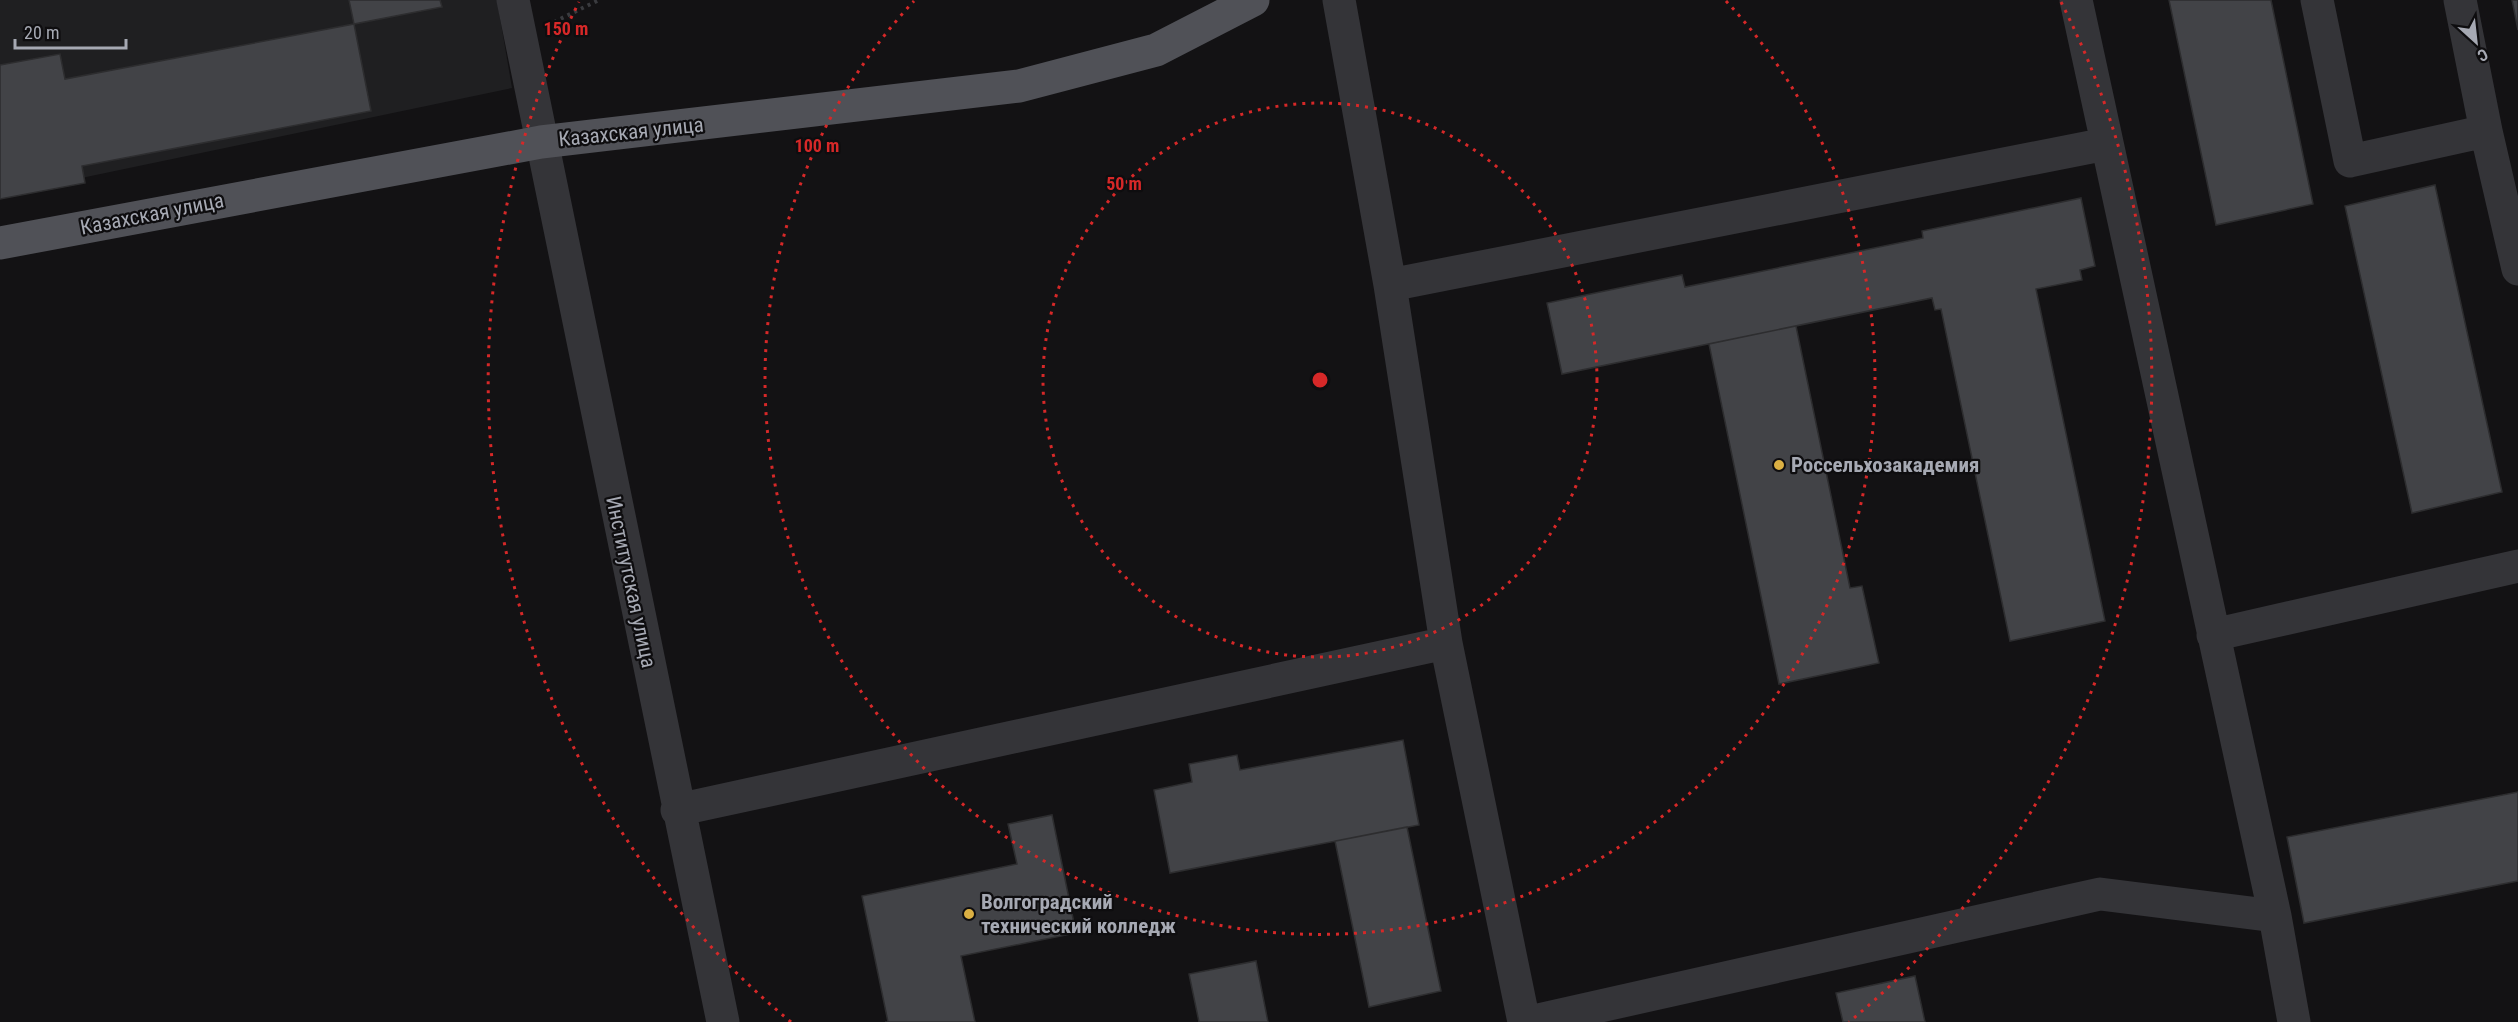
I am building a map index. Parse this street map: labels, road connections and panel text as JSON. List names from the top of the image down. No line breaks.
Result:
{"streets":{"main road":["Казахская улица"],"street":["Институтская улица"]},"crossings":[["Казахская улица","Институтская улица"]],"places":["Россельхозакадемия","Волгоградский технический колледж"],"scale_bar":"20 m","north":"bottom right","rings":["150 m","100 m","50 m"]}
